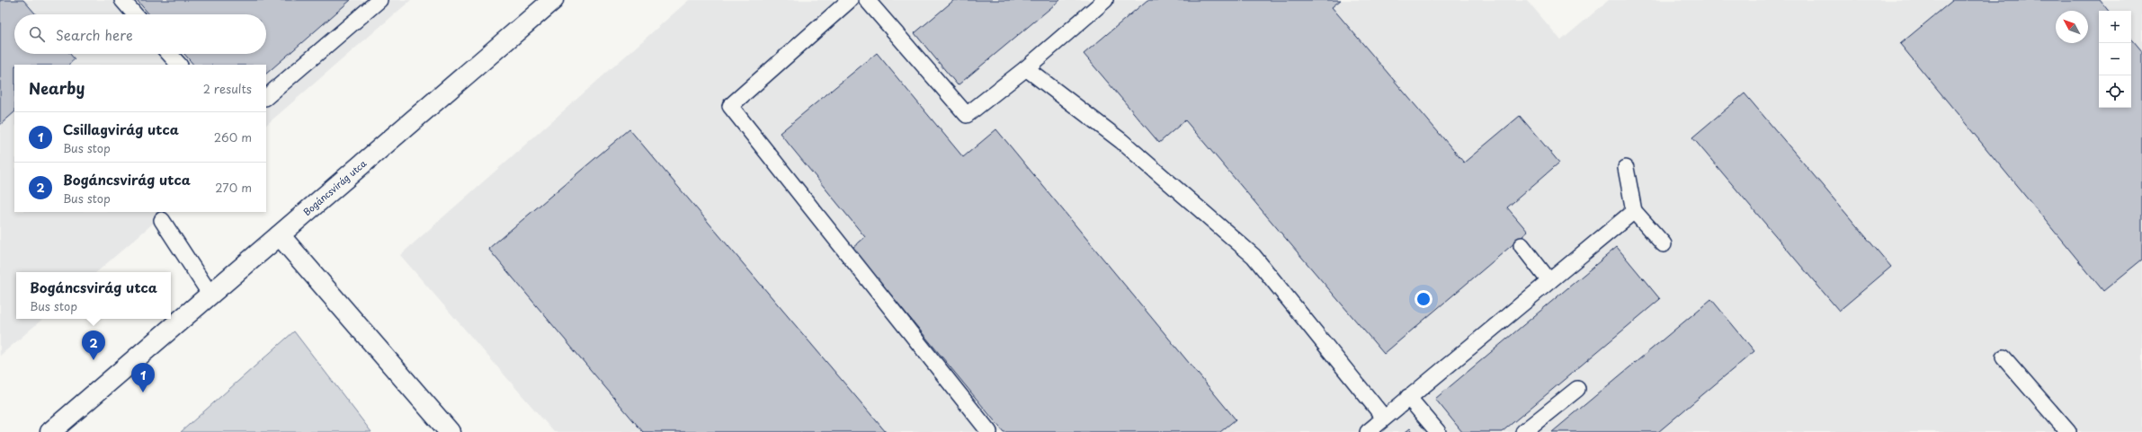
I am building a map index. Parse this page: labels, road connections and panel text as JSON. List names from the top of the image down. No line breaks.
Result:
{"streets":{"street":["Bogáncsvirág utca"]},"north":"top left","page":{"map_buttons":["+","−"],"search":"Search here","heading":["Nearby","2 results"],"list":[{"mark":"1","name":"Csillagvirág utca","note":"Bus stop","value":"260 m"},{"mark":"2","name":"Bogáncsvirág utca","note":"Bus stop","value":"270 m"}],"popup":["Bogáncsvirág utca","Bus stop"],"pins":["2","1"]}}
